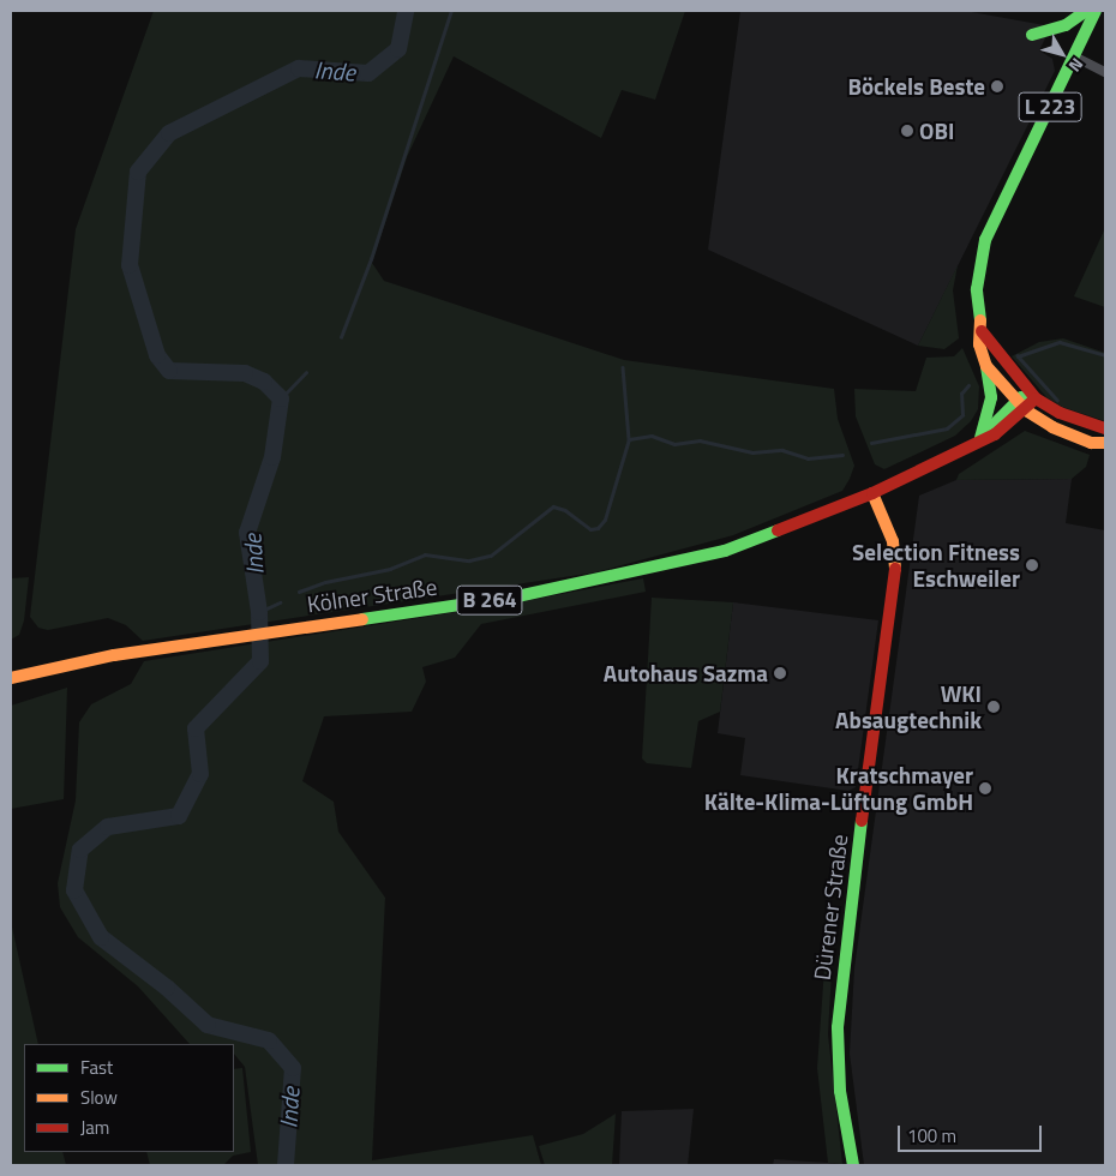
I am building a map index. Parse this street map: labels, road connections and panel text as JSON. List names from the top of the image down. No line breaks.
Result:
{"streets":{"main road":["L 223","Kölner Straße","B 264","Dürener Straße"]},"crossings":[["L 223","B 264"],["Kölner Straße","B 264"],["Kölner Straße","Dürener Straße"],["B 264","Dürener Straße"]],"water":["Inde"],"places":["Böckels Beste","OBI","Selection Fitness Eschweiler","Autohaus Sazma","WKI Absaugtechnik","Kratschmayer Kälte-Klima-Lüftung GmbH"],"legend":["Fast","Slow","Jam"],"scale_bar":"100 m","north":"bottom right"}
